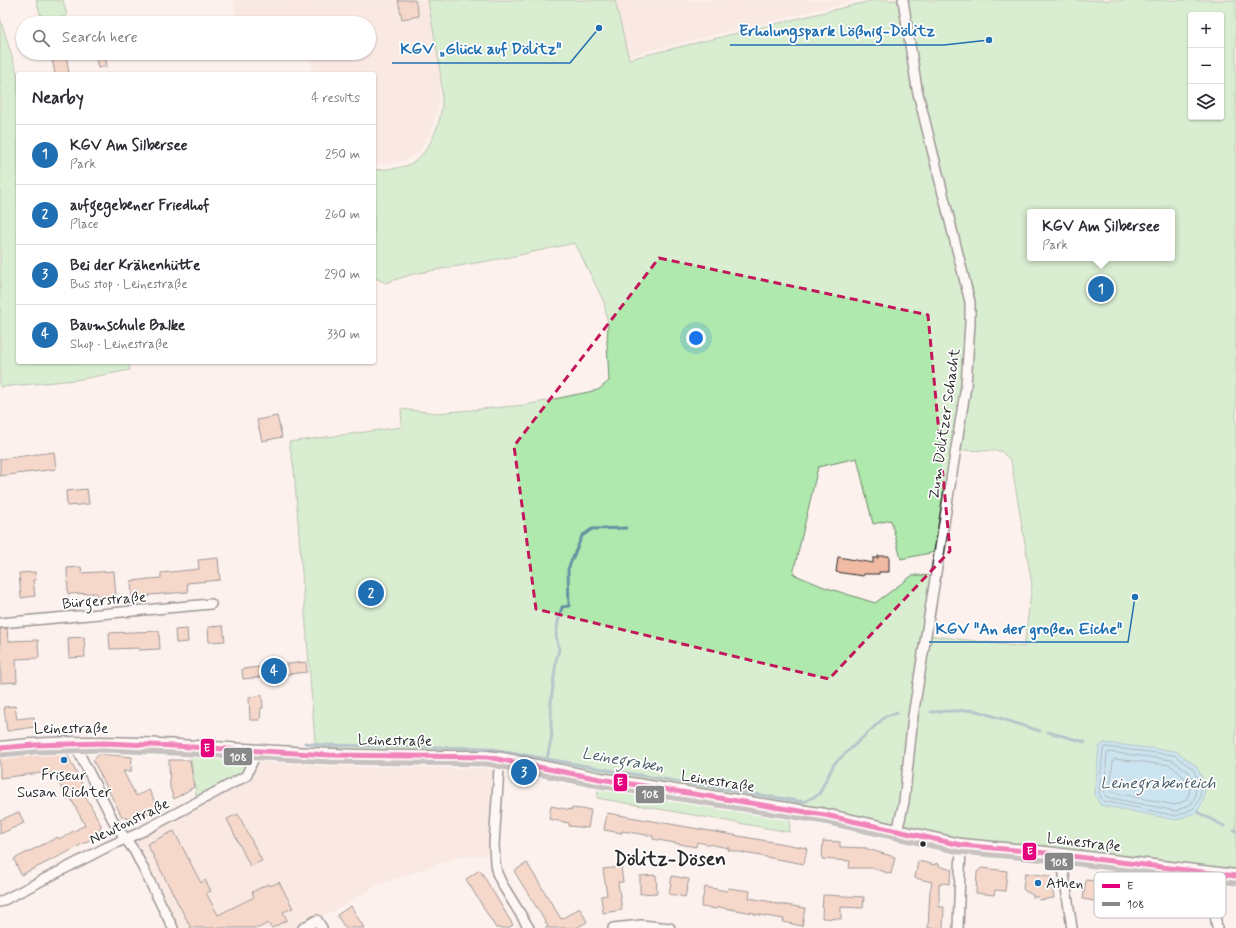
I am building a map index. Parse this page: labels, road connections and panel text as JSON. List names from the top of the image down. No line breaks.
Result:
{"streets":{"main road":["Leinestraße"],"street":["Zum Dölitzer Schacht","Bürgerstraße","Newtonstraße"]},"crossings":[["Zum Dölitzer Schacht","Leinestraße"],["Leinestraße","Newtonstraße"]],"districts":["Dölitz-Dösen"],"water":["Leinegraben","Leinegrabenteich"],"places":["KGV „Glück auf Dölitz\"","Erholungspark Lößnig-Dölitz","KGV \"An der großen Eiche\"","Friseur Susan Richter","Athen"],"lines":["transit line E","transit line 108"],"legend":["E","108"],"page":{"map_buttons":["+","−"],"search":"Search here","heading":["Nearby","4 results"],"list":[{"mark":"1","name":"KGV Am Silbersee","note":"Park","value":"250 m"},{"mark":"2","name":"aufgegebener Friedhof","note":"Place","value":"260 m"},{"mark":"3","name":"Bei der Krähenhütte","note":"Bus stop · Leinestraße","value":"290 m"},{"mark":"4","name":"Baumschule Balke","note":"Shop · Leinestraße","value":"330 m"}],"popup":["KGV Am Silbersee","Park"],"pins":["1","2","4","3"]}}
